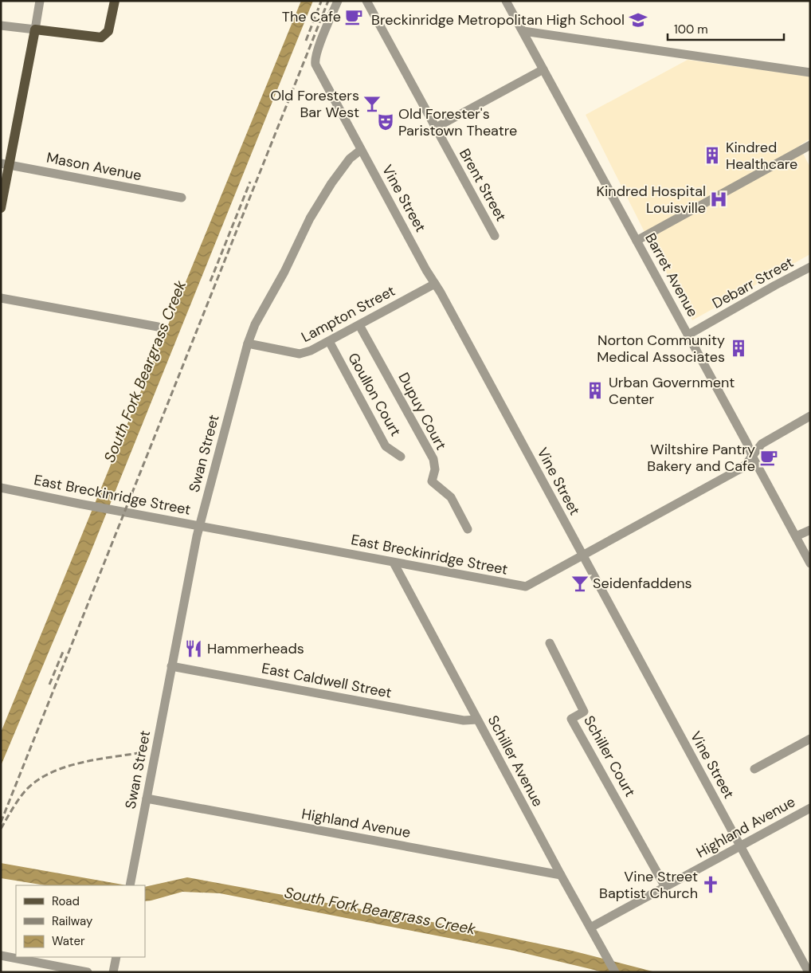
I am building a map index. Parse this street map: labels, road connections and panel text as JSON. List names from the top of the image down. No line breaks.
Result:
{"streets":{"street":["Mason Avenue","Brent Street","Vine Street","Barret Avenue","Debarr Street","Lampton Street","Goullon Court","Dupuy Court","Swan Street","East Breckinridge Street","East Caldwell Street","Schiller Court","Schiller Avenue","Highland Avenue"]},"crossings":[["Vine Street","Lampton Street"],["Vine Street","Swan Street"],["Vine Street","East Breckinridge Street"],["Vine Street","Highland Avenue"],["Barret Avenue","Debarr Street"],["Barret Avenue","East Breckinridge Street"],["Lampton Street","Goullon Court"],["Lampton Street","Dupuy Court"],["Lampton Street","Swan Street"],["Swan Street","East Breckinridge Street"],["Swan Street","East Caldwell Street"],["Swan Street","Highland Avenue"],["East Breckinridge Street","Schiller Avenue"],["East Caldwell Street","Schiller Avenue"],["Schiller Court","Highland Avenue"],["Schiller Avenue","Highland Avenue"]],"water":["South Fork Beargrass Creek"],"places":{"cafe":["The Cafe","Wiltshire Pantry Bakery and Cafe"],"school or university":["Breckinridge Metropolitan High School"],"bar":["Old Foresters Bar West","Seidenfaddens"],"theatre":["Old Forester's Paristown Theatre"],"building":["Kindred Healthcare","Norton Community Medical Associates","Urban Government Center"],"hospital":["Kindred Hospital Louisville"],"restaurant":["Hammerheads"],"church":["Vine Street Baptist Church"]},"legend":["Road","Railway","Water"],"scale_bar":"100 m"}
